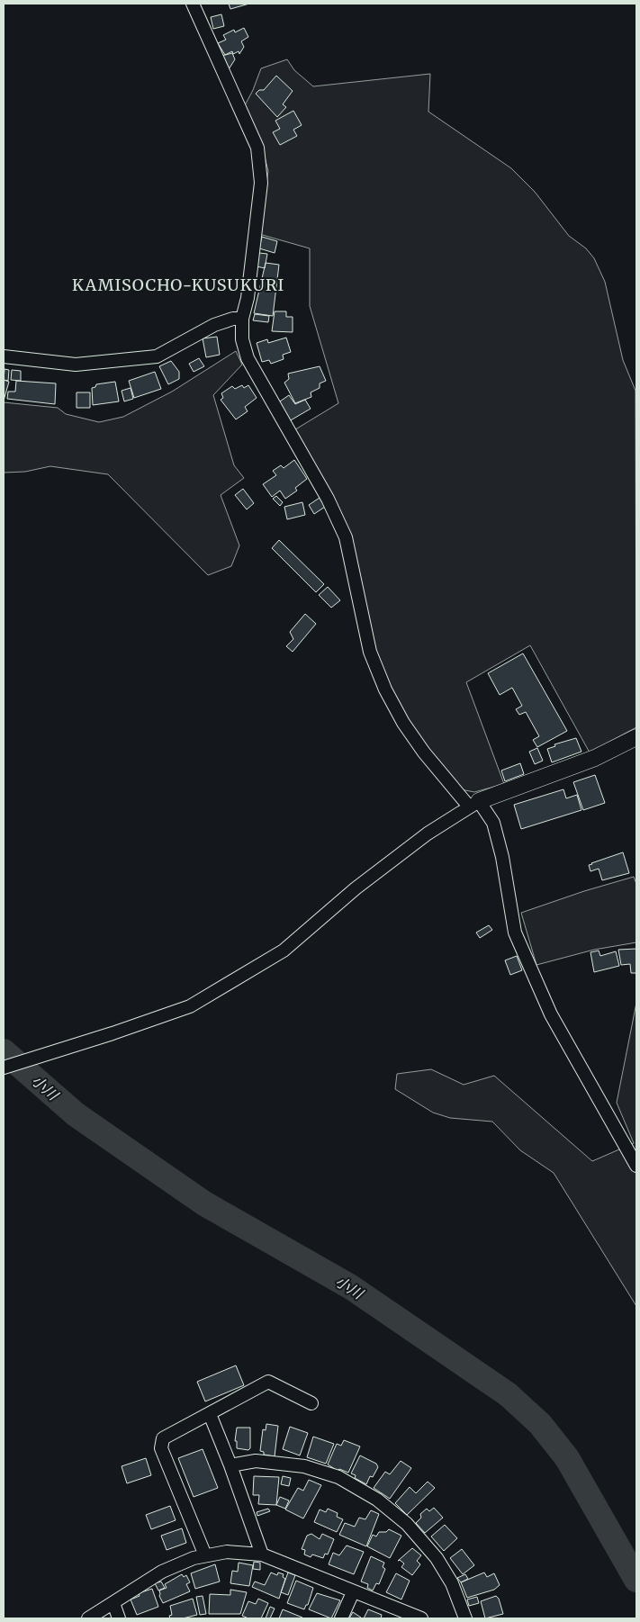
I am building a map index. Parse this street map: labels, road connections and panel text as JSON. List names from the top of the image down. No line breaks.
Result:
{"districts":["KAMISOCHO-KUSUKURI"],"water":["小川"]}
